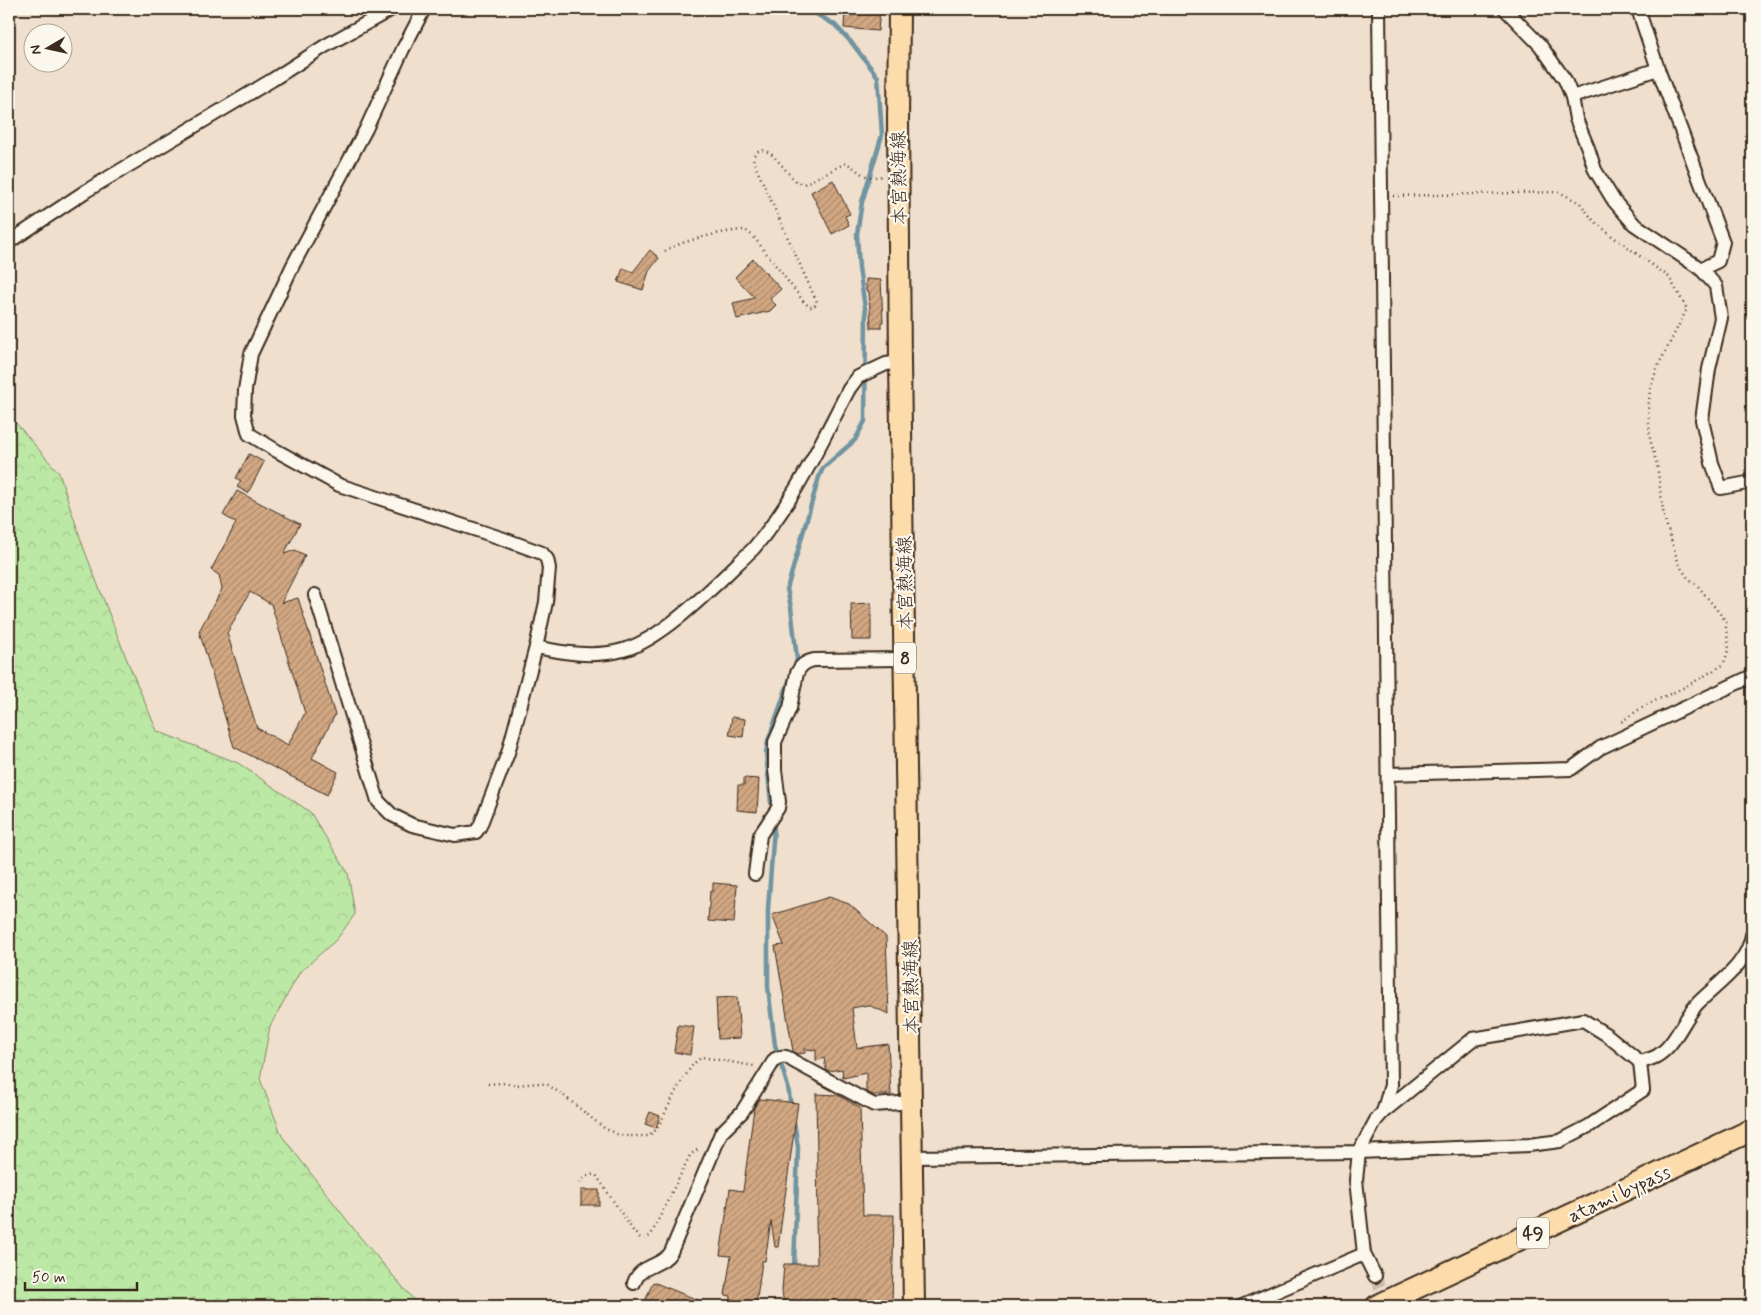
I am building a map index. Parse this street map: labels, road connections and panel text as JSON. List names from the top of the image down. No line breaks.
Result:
{"streets":{"highway":["atami bypass","49"],"main road":["本宮熱海線","8"]},"scale_bar":"50 m","north":"left"}
